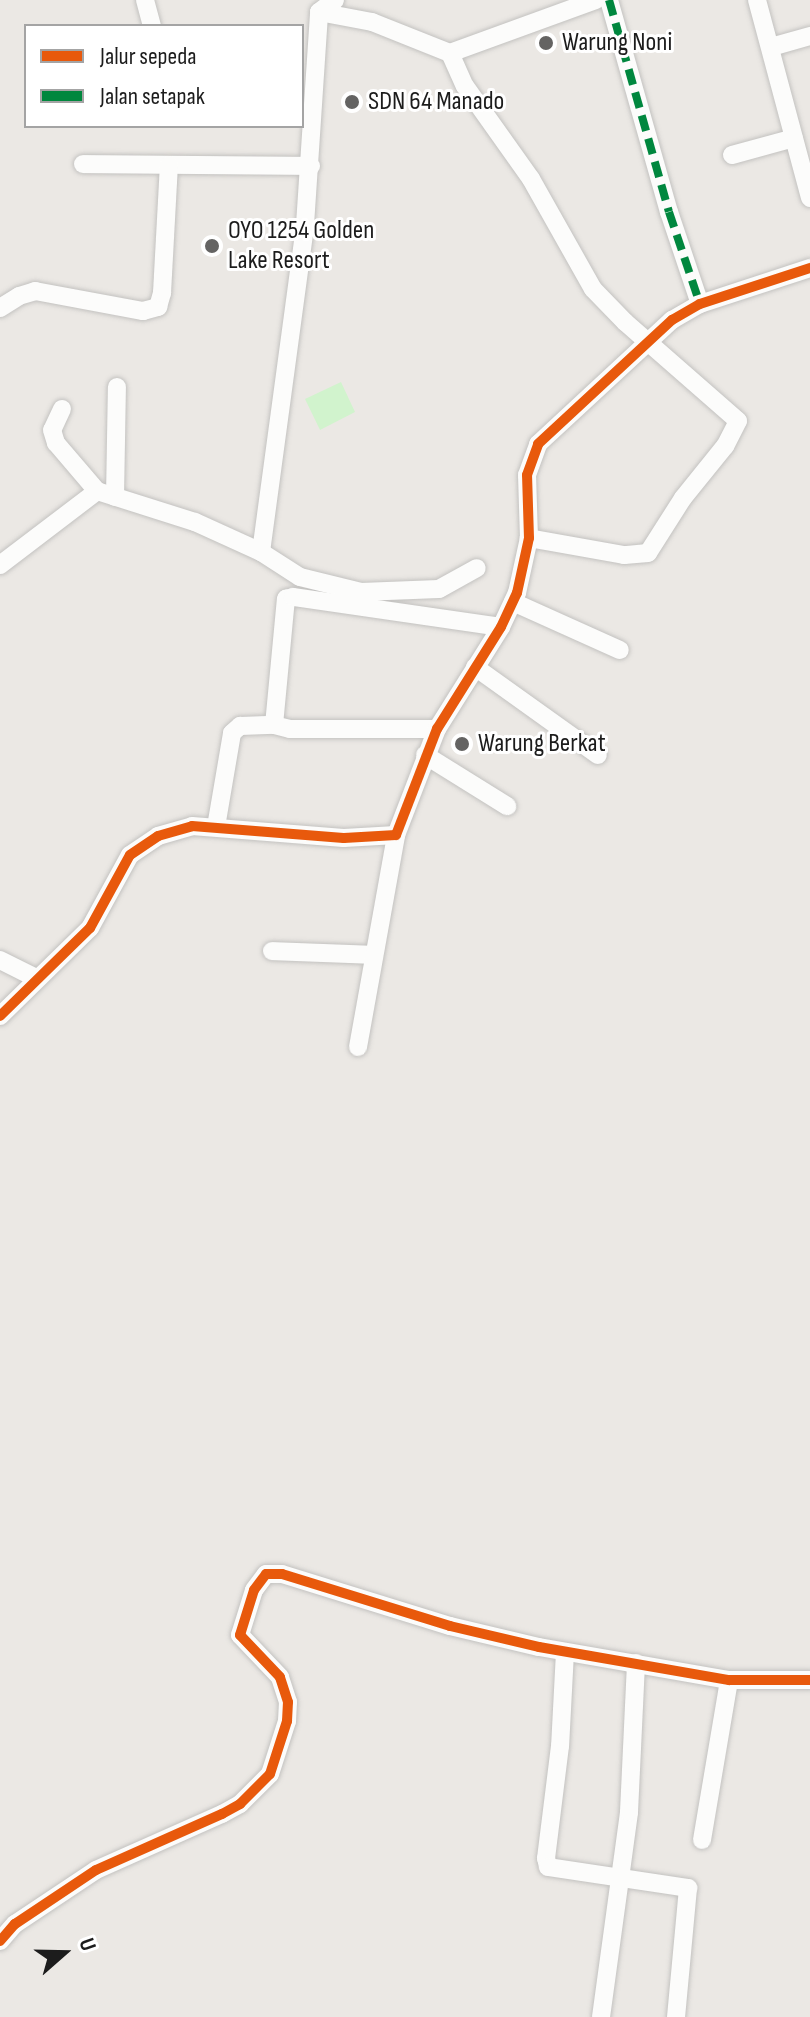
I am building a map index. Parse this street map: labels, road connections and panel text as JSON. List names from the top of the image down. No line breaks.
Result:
{"places":["Warung Noni","SDN 64 Manado","OYO 1254 Golden Lake Resort","Warung Berkat"],"legend":["Jalur sepeda","Jalan setapak"],"north":"right"}
